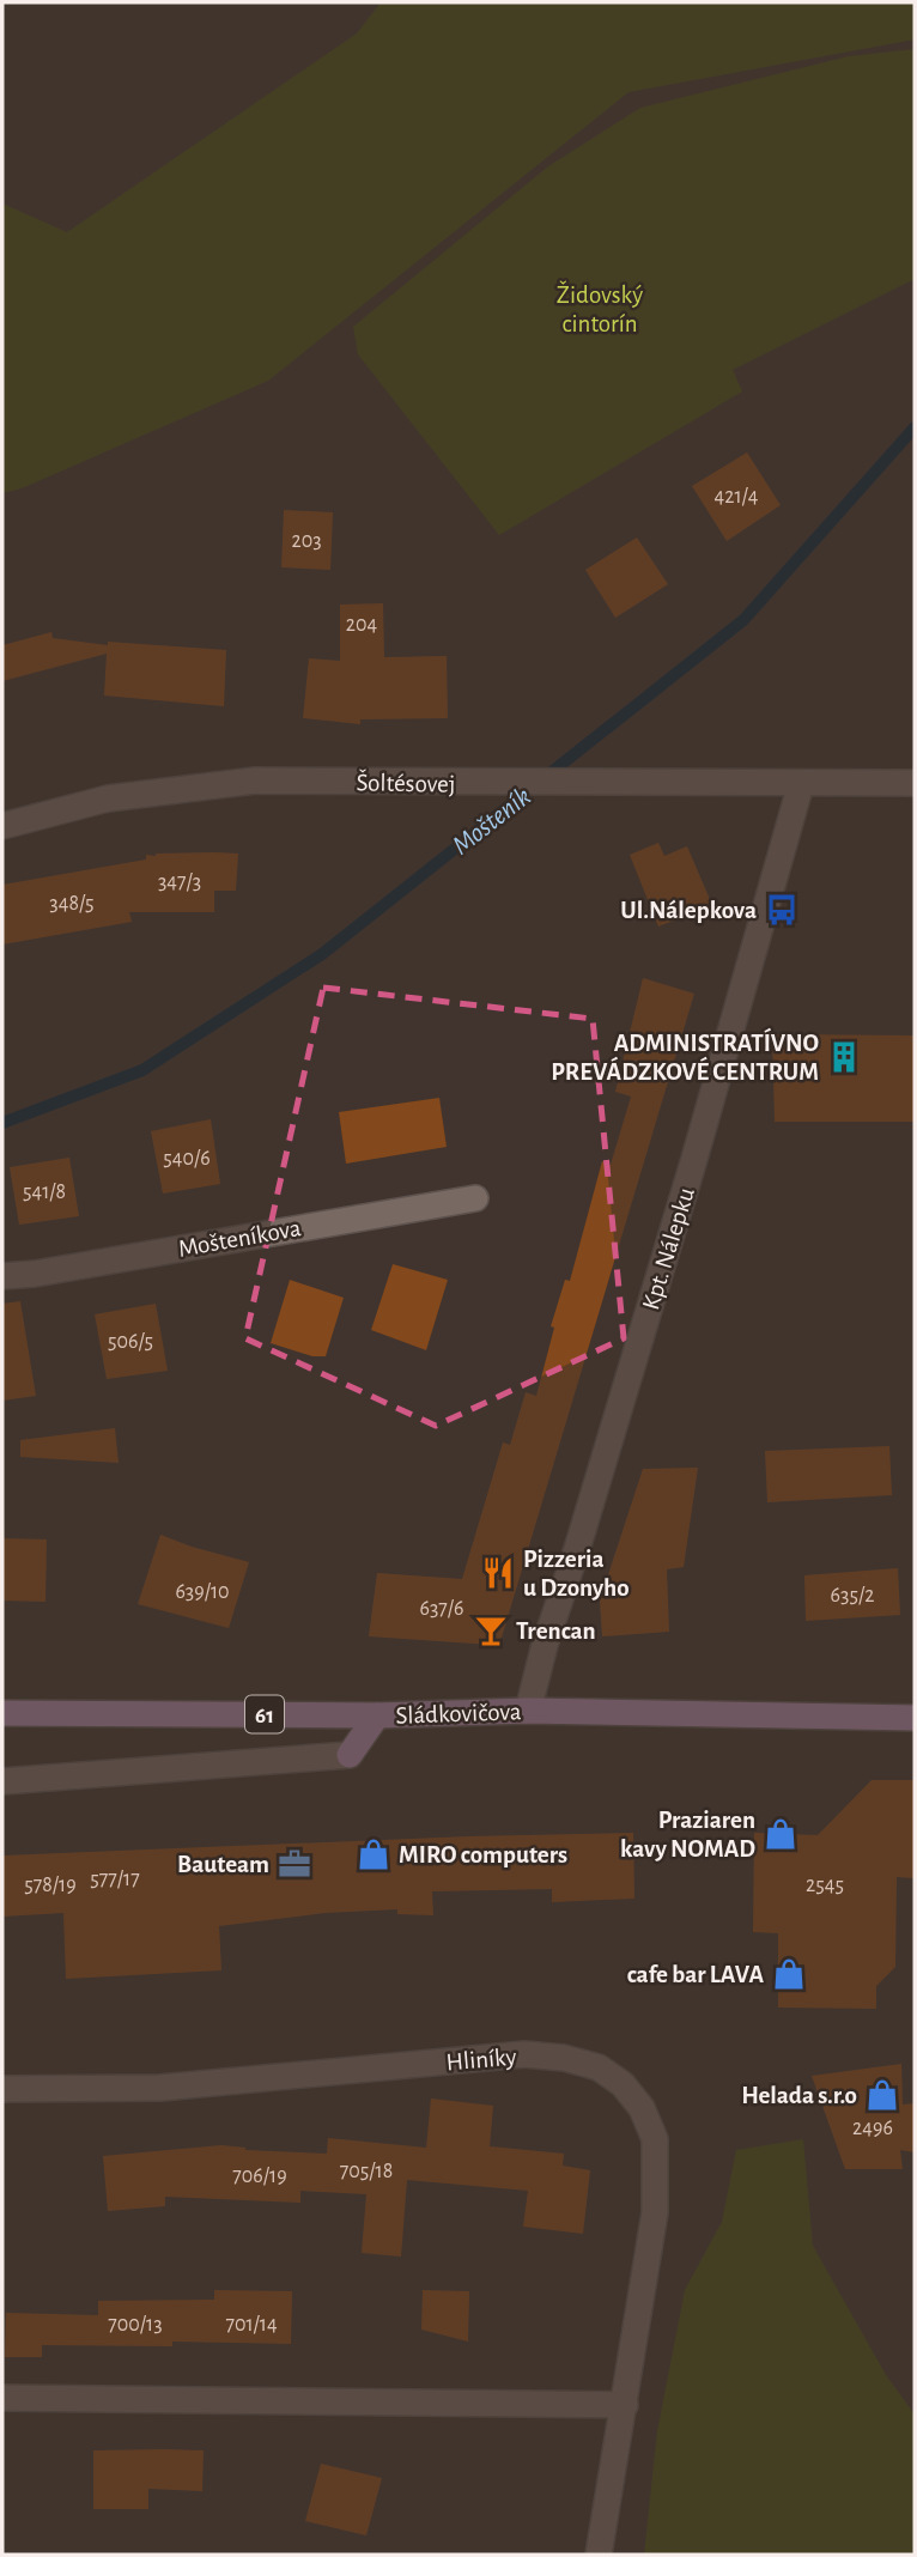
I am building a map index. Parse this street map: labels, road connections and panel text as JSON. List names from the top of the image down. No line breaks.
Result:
{"streets":{"main road":["Sládkovičova","61"],"street":["Šoltésovej","Mošteníkova","Kpt. Nálepku","Hliníky"]},"crossings":[["Šoltésovej","Kpt. Nálepku"],["Kpt. Nálepku","Sládkovičova"]],"water":["Mošteník"],"parks":["Židovský cintorín"],"places":{"bus stop":["Ul.Nálepkova"],"building":["ADMINISTRATÍVNO PREVÁDZKOVÉ CENTRUM"],"restaurant":["Pizzeria u Dzonyho"],"bar":["Trencan"],"shop":["Praziaren kavy NOMAD","MIRO computers","cafe bar LAVA","Helada s.r.o"],"office":["Bauteam"]},"house_numbers":["421/4","203","204","347/3","348/5","540/6","541/8","506/5","639/10","635/2","637/6","577/17","578/19","2545","2496","705/18","706/19","700/13","701/14"]}
